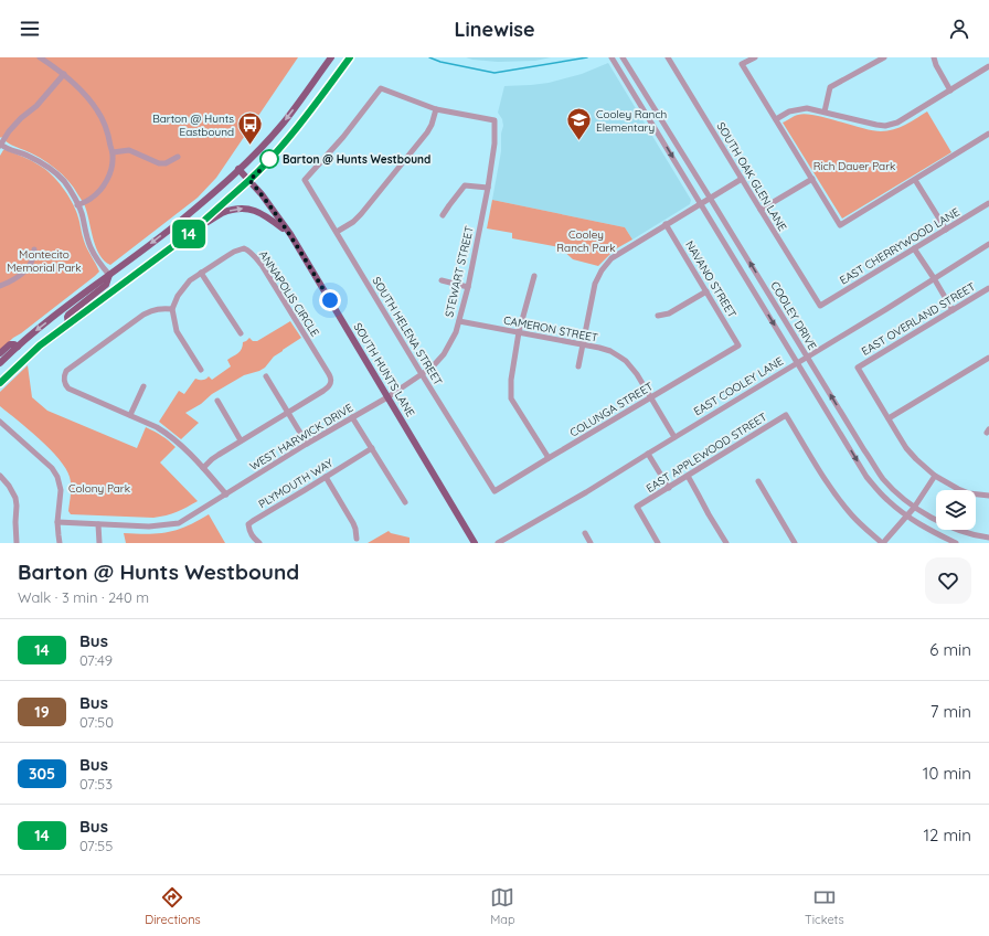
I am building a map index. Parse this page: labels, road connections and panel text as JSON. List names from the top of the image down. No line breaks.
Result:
{"streets":{"main road":["SOUTH HUNTS LANE"],"street":["SOUTH OAK GLEN LANE","EAST CHERRYWOOD LANE","STEWART STREET","NAVANO STREET","ANNAPOLIS CIRCLE","COOLEY DRIVE","EAST OVERLAND STREET","CAMERON STREET","SOUTH HELENA STREET","EAST COOLEY LANE","COLUNGA STREET","WEST HARWICK DRIVE","EAST APPLEWOOD STREET","PLYMOUTH WAY"]},"crossings":[["SOUTH OAK GLEN LANE","EAST CHERRYWOOD LANE"],["STEWART STREET","CAMERON STREET"],["STEWART STREET","SOUTH HELENA STREET"],["STEWART STREET","SOUTH HUNTS LANE"],["STEWART STREET","WEST HARWICK DRIVE"],["NAVANO STREET","COLUNGA STREET"],["COOLEY DRIVE","EAST COOLEY LANE"],["CAMERON STREET","EAST COOLEY LANE"],["CAMERON STREET","COLUNGA STREET"],["SOUTH HELENA STREET","COLUNGA STREET"],["SOUTH HUNTS LANE","WEST HARWICK DRIVE"]],"parks":["Rich Dauer Park","Cooley Ranch Park","Montecito Memorial Park","Colony Park"],"places":{"school or university":["Cooley Ranch Elementary"],"bus stop":["Barton @ Hunts Eastbound"],"other":["Barton @ Hunts Westbound"]},"lines":["bus line 14"],"page":{"header":"Linewise","on_map":"14","heading":["Barton @ Hunts Westbound","Walk · 3 min · 240 m"],"list":[{"mark":"14","name":"Bus","note":"07:49","value":"6 min"},{"mark":"19","name":"Bus","note":"07:50","value":"7 min"},{"mark":"305","name":"Bus","note":"07:53","value":"10 min"},{"mark":"14","name":"Bus","note":"07:55","value":"12 min"}],"tabs":["Directions","Map","Tickets"]}}
